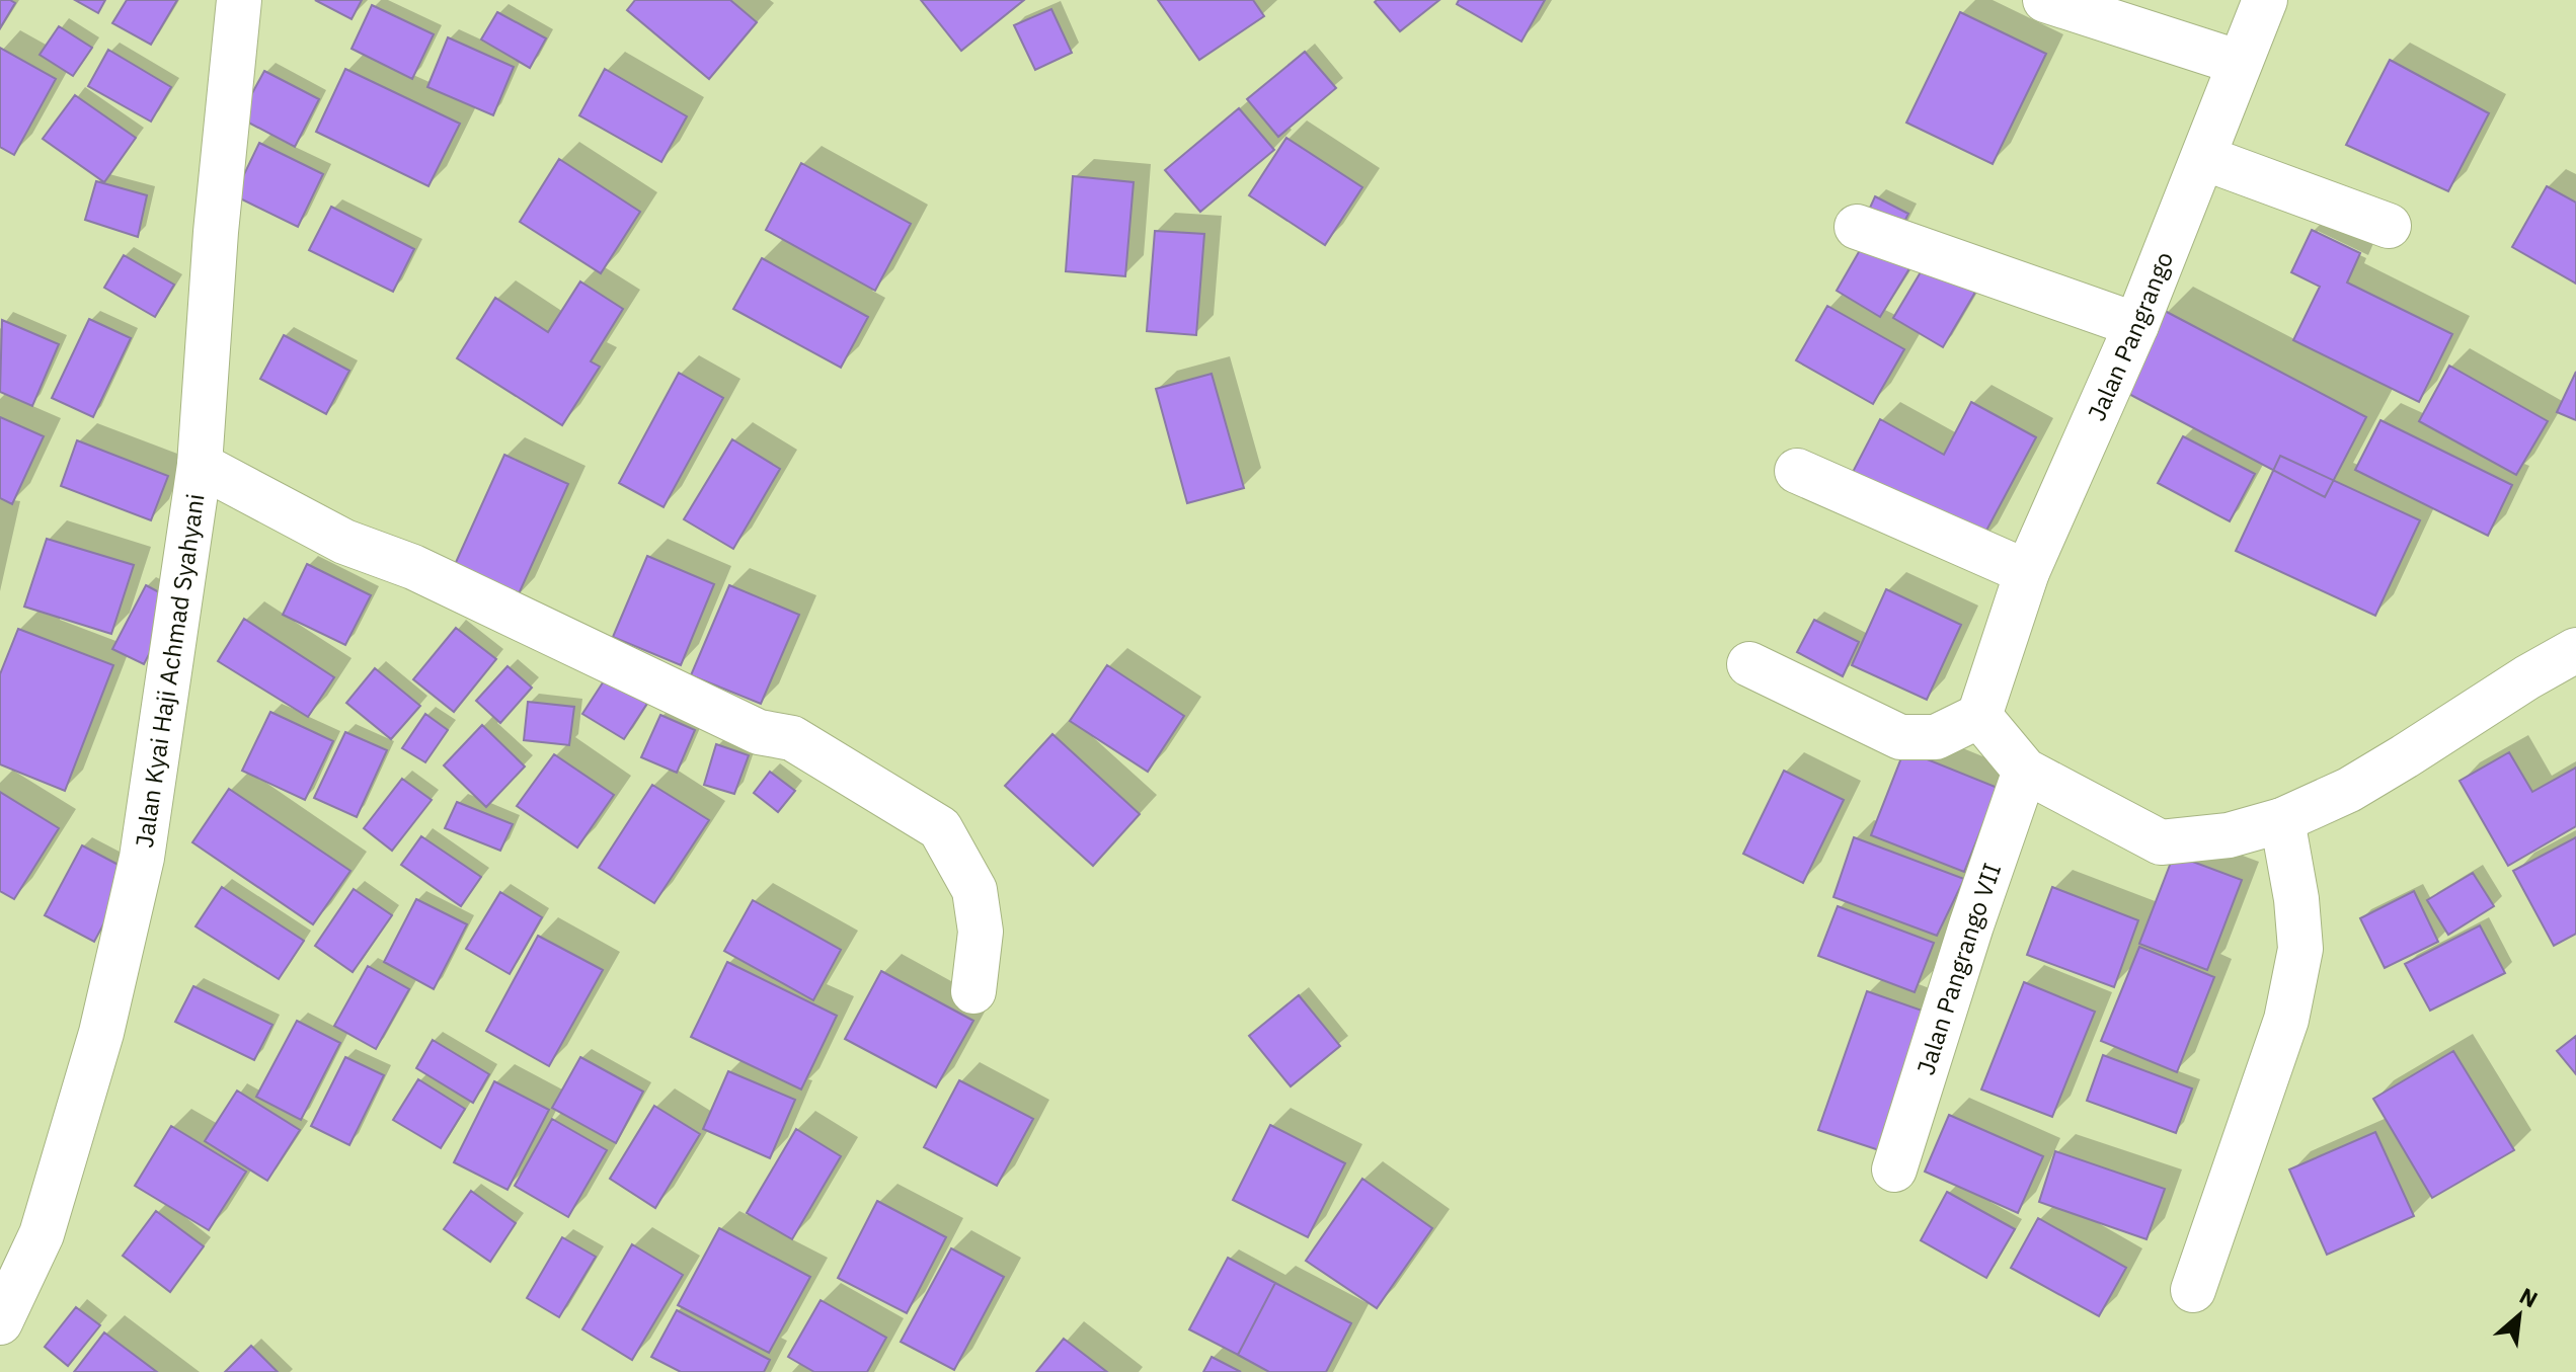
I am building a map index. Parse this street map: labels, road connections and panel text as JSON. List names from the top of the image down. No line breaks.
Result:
{"streets":{"street":["Jalan Pangrango","Jalan Kyai Haji Achmad Syahyani","Jalan Pangrango VII"]},"north":"top right"}
